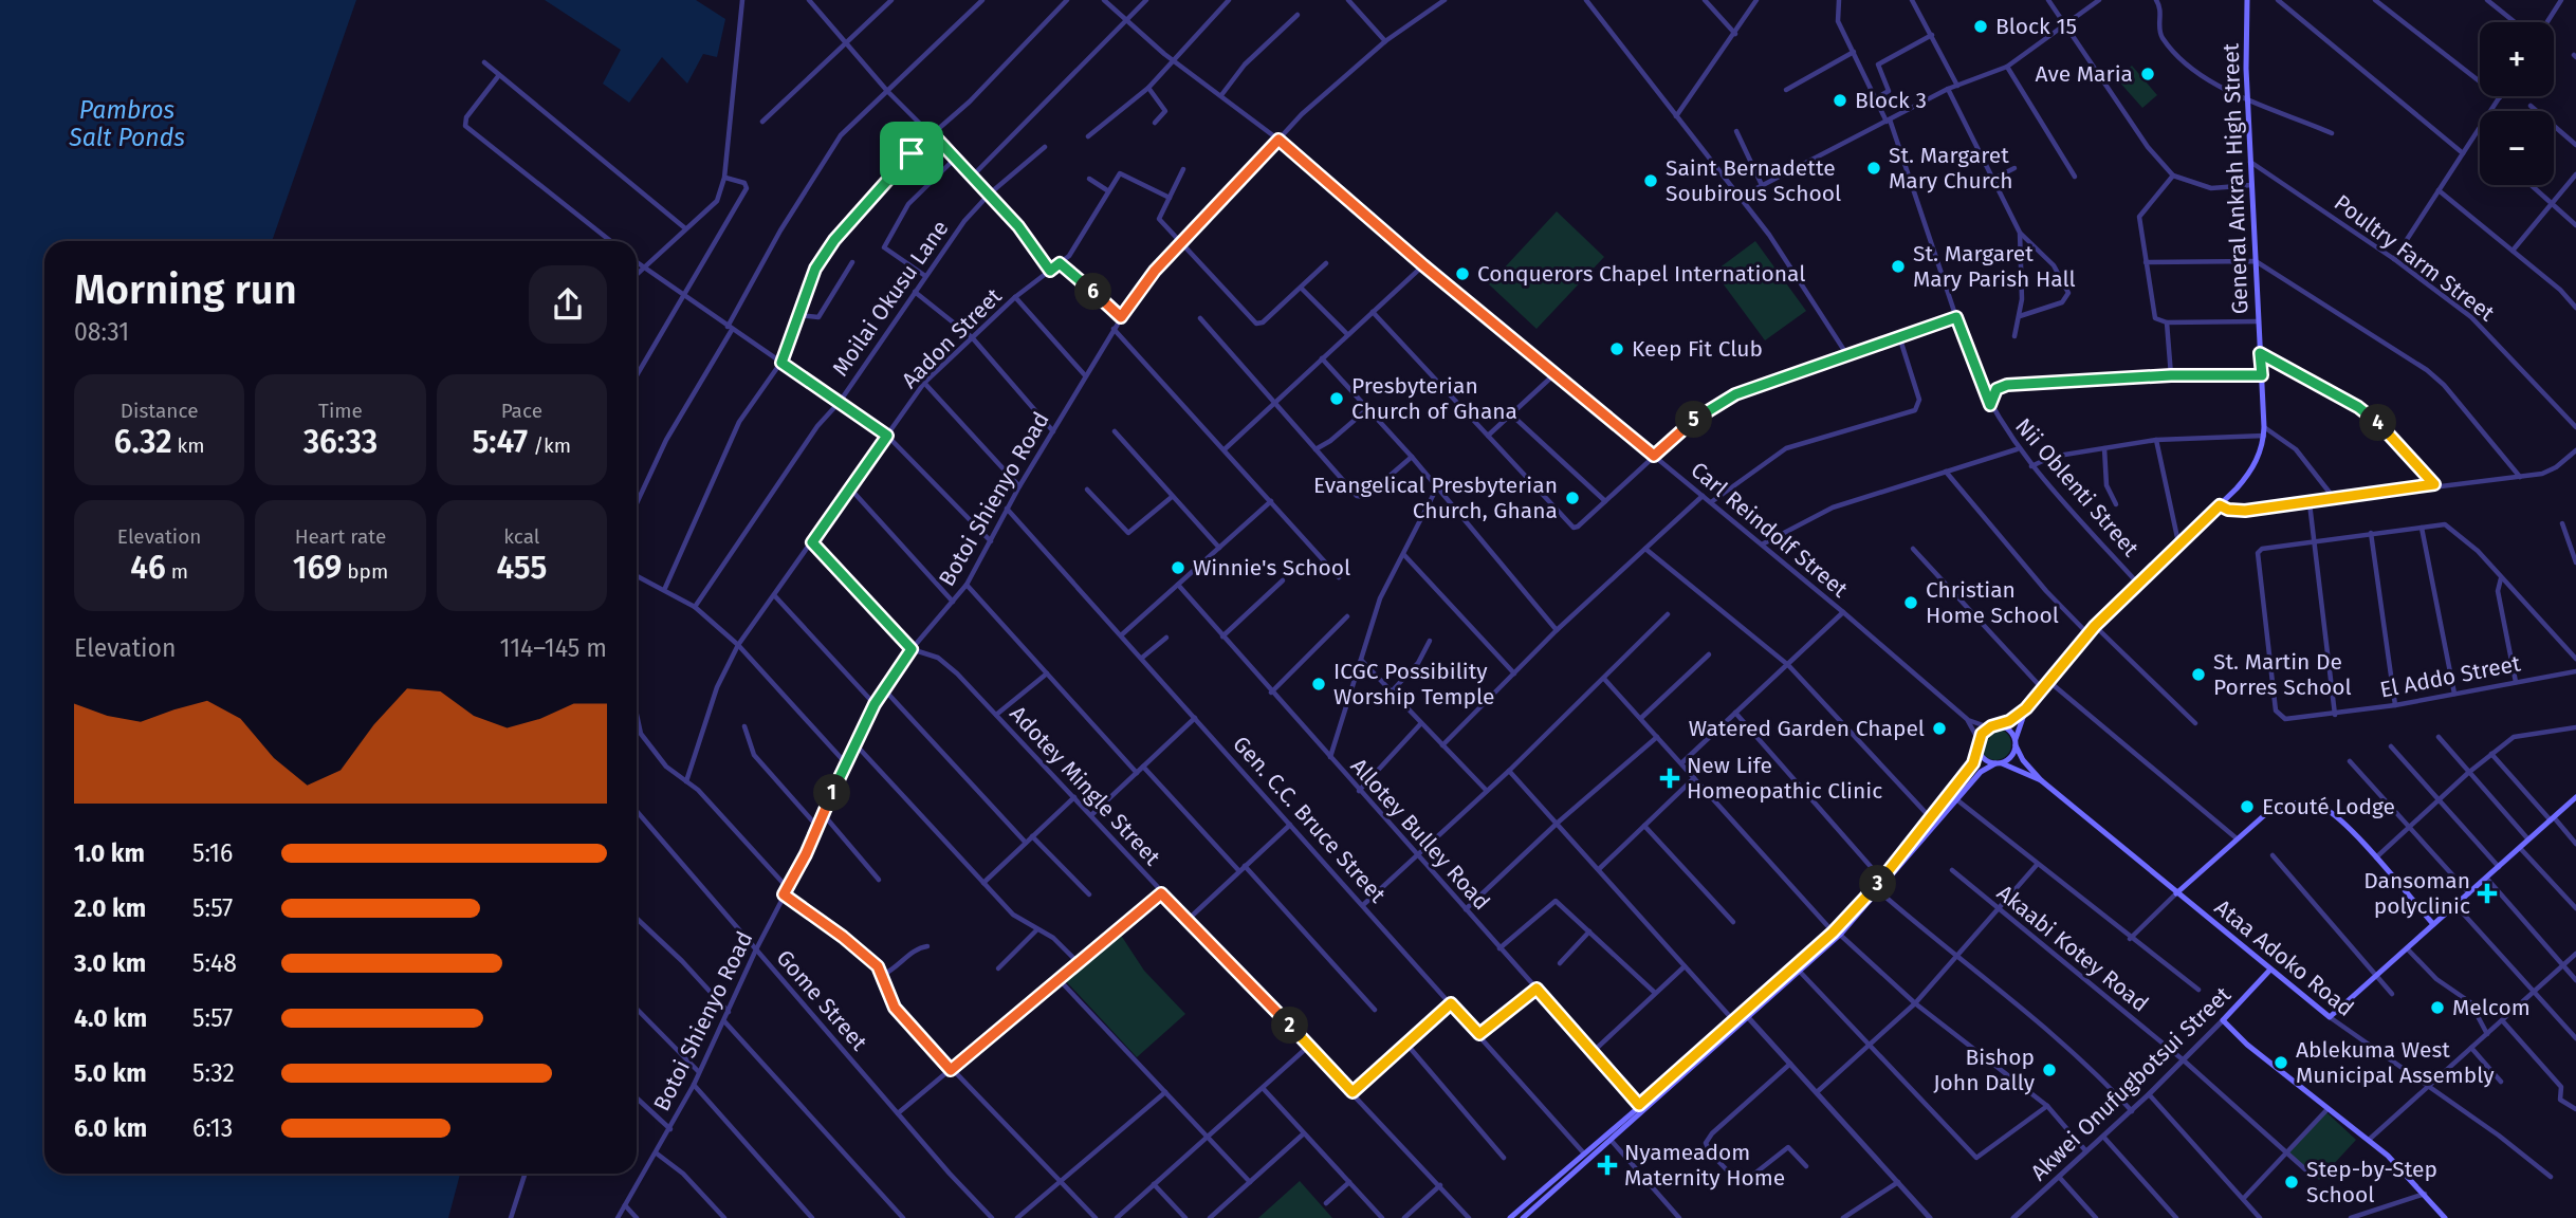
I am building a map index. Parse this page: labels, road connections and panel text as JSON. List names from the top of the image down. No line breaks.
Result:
{"streets":{"main road":["General Ankrah High Street","Ataa Adoko Road","Akwei Onufugbotsui Street"],"street":["Poultry Farm Street","Moilai Okusu Lane","Aadon Street","Nii Oblenti Street","Botoi Shienyo Road","Carl Reindolf Street","El Addo Street","Adotey Mingle Street","Gen. C.C. Bruce Street","Allotey Bulley Road","Akaabi Kotey Road","Gome Street"]},"crossings":[["General Ankrah High Street","Poultry Farm Street"],["General Ankrah High Street","Nii Oblenti Street"],["General Ankrah High Street","Carl Reindolf Street"],["General Ankrah High Street","Ataa Adoko Road"],["Botoi Shienyo Road","Carl Reindolf Street"],["Botoi Shienyo Road","Adotey Mingle Street"],["Botoi Shienyo Road","Gen. C.C. Bruce Street"],["Botoi Shienyo Road","Gome Street"],["Carl Reindolf Street","Ataa Adoko Road"],["Akaabi Kotey Road","Akwei Onufugbotsui Street"],["Ataa Adoko Road","Akwei Onufugbotsui Street"]],"water":["Pambros Salt Ponds"],"places":{"other":["Block 15","Ave Maria","Block 3","St. Margaret Mary Church","Saint Bernadette Soubirous School","St. Margaret Mary Parish Hall","Conquerors Chapel International","Keep Fit Club","Presbyterian Church of Ghana","Evangelical Presbyterian Church, Ghana","Winnie's School","Christian Home School","St. Martin De Porres School","ICGC Possibility Worship Temple","Watered Garden Chapel","Ecouté Lodge","Melcom","Ablekuma West Municipal Assembly","Bishop John Dally","Step-by-Step School"],"health":["New Life Homeopathic Clinic","Dansoman polyclinic","Nyameadom Maternity Home"]},"page":{"map_buttons":["+","−"],"heading":["Morning run","08:31"],"pins":["6","5","4","1","3","2"],"stats":[["Distance","6.32 km"],["Time","36:33"],["Pace","5:47 /km"],["Elevation","46 m"],["Heart rate","169 bpm"],["kcal","455"]],"chart":["Elevation","114–145 m"],"list":[{"name":"1.0 km","note":"5:16"},{"name":"2.0 km","note":"5:57"},{"name":"3.0 km","note":"5:48"},{"name":"4.0 km","note":"5:57"},{"name":"5.0 km","note":"5:32"},{"name":"6.0 km","note":"6:13"}]}}
